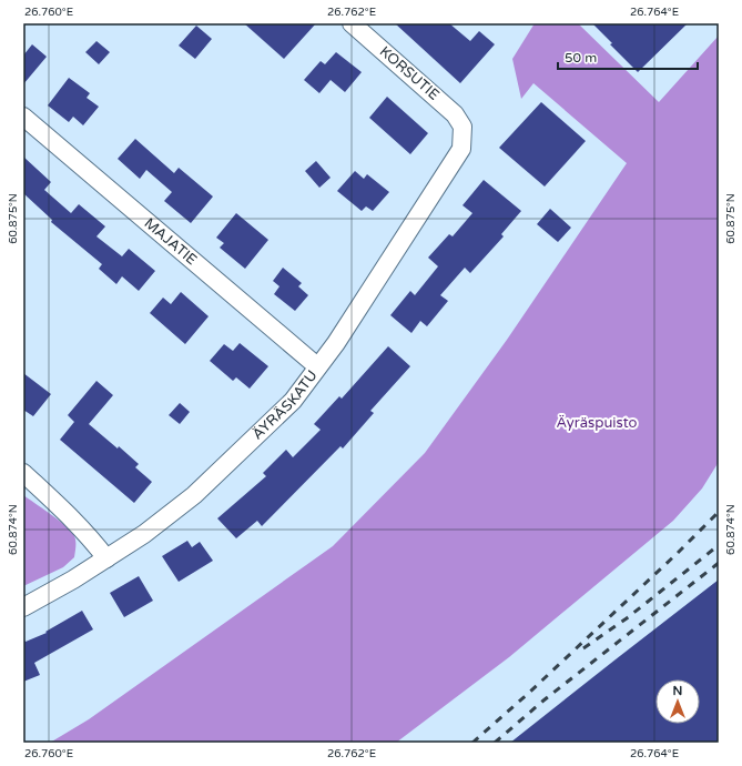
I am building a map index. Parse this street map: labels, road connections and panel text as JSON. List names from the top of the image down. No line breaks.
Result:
{"streets":{"street":["KORSUTIE","MAJATIE","ÄYRÄSKATU"]},"crossings":[["KORSUTIE","ÄYRÄSKATU"],["MAJATIE","ÄYRÄSKATU"]],"parks":["Äyräspuisto"],"scale_bar":"50 m","north":"top","coordinates":["26.760°E","26.762°E","26.764°E","60.875°N","60.874°N"]}
